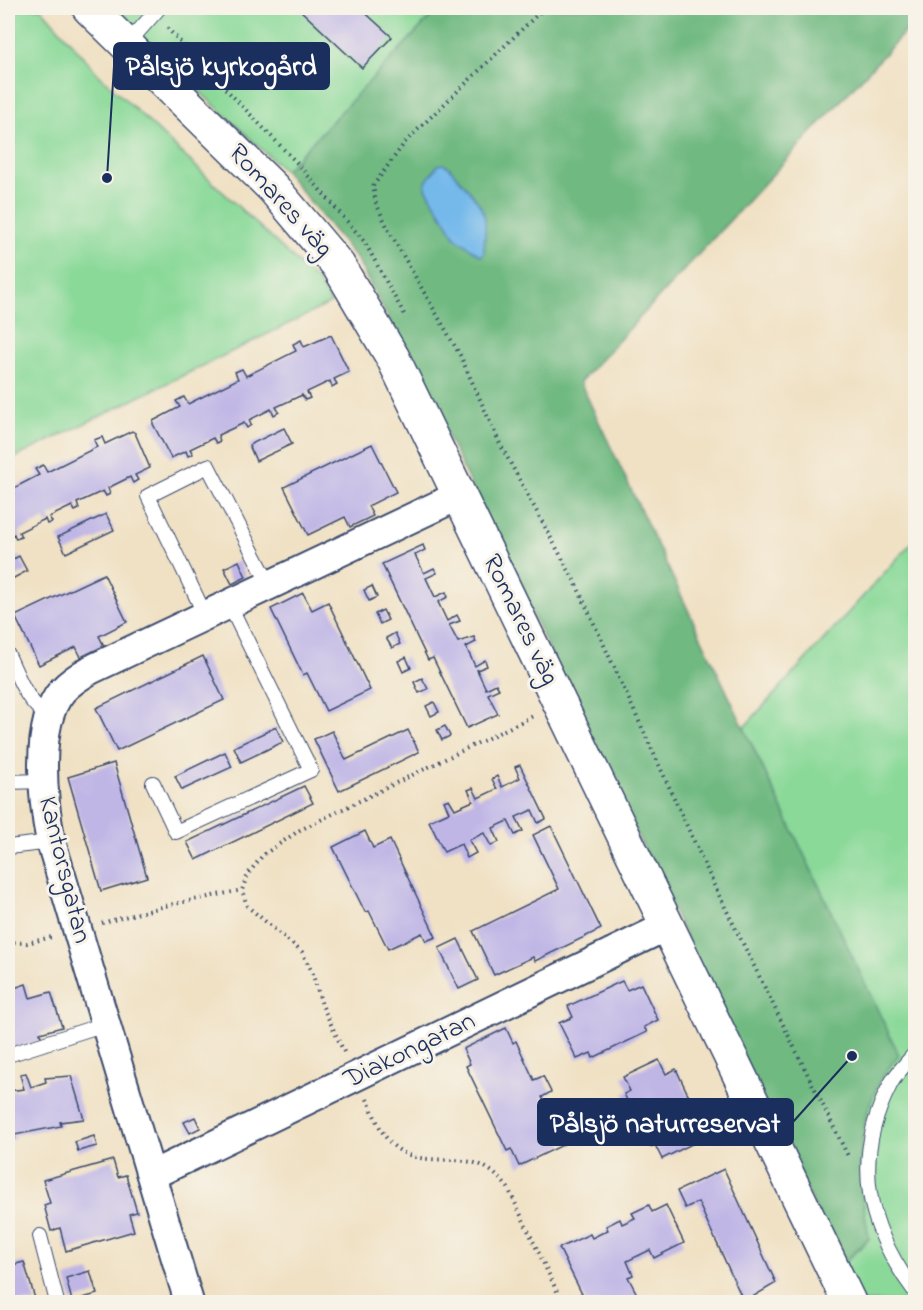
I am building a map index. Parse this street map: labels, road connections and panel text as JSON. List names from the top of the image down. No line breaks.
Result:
{"streets":{"street":["Romares väg","Kantorsgatan","Diakongatan"]},"crossings":[["Romares väg","Kantorsgatan"],["Romares väg","Diakongatan"],["Kantorsgatan","Diakongatan"]],"places":["Pålsjö kyrkogård","Pålsjö naturreservat"]}
